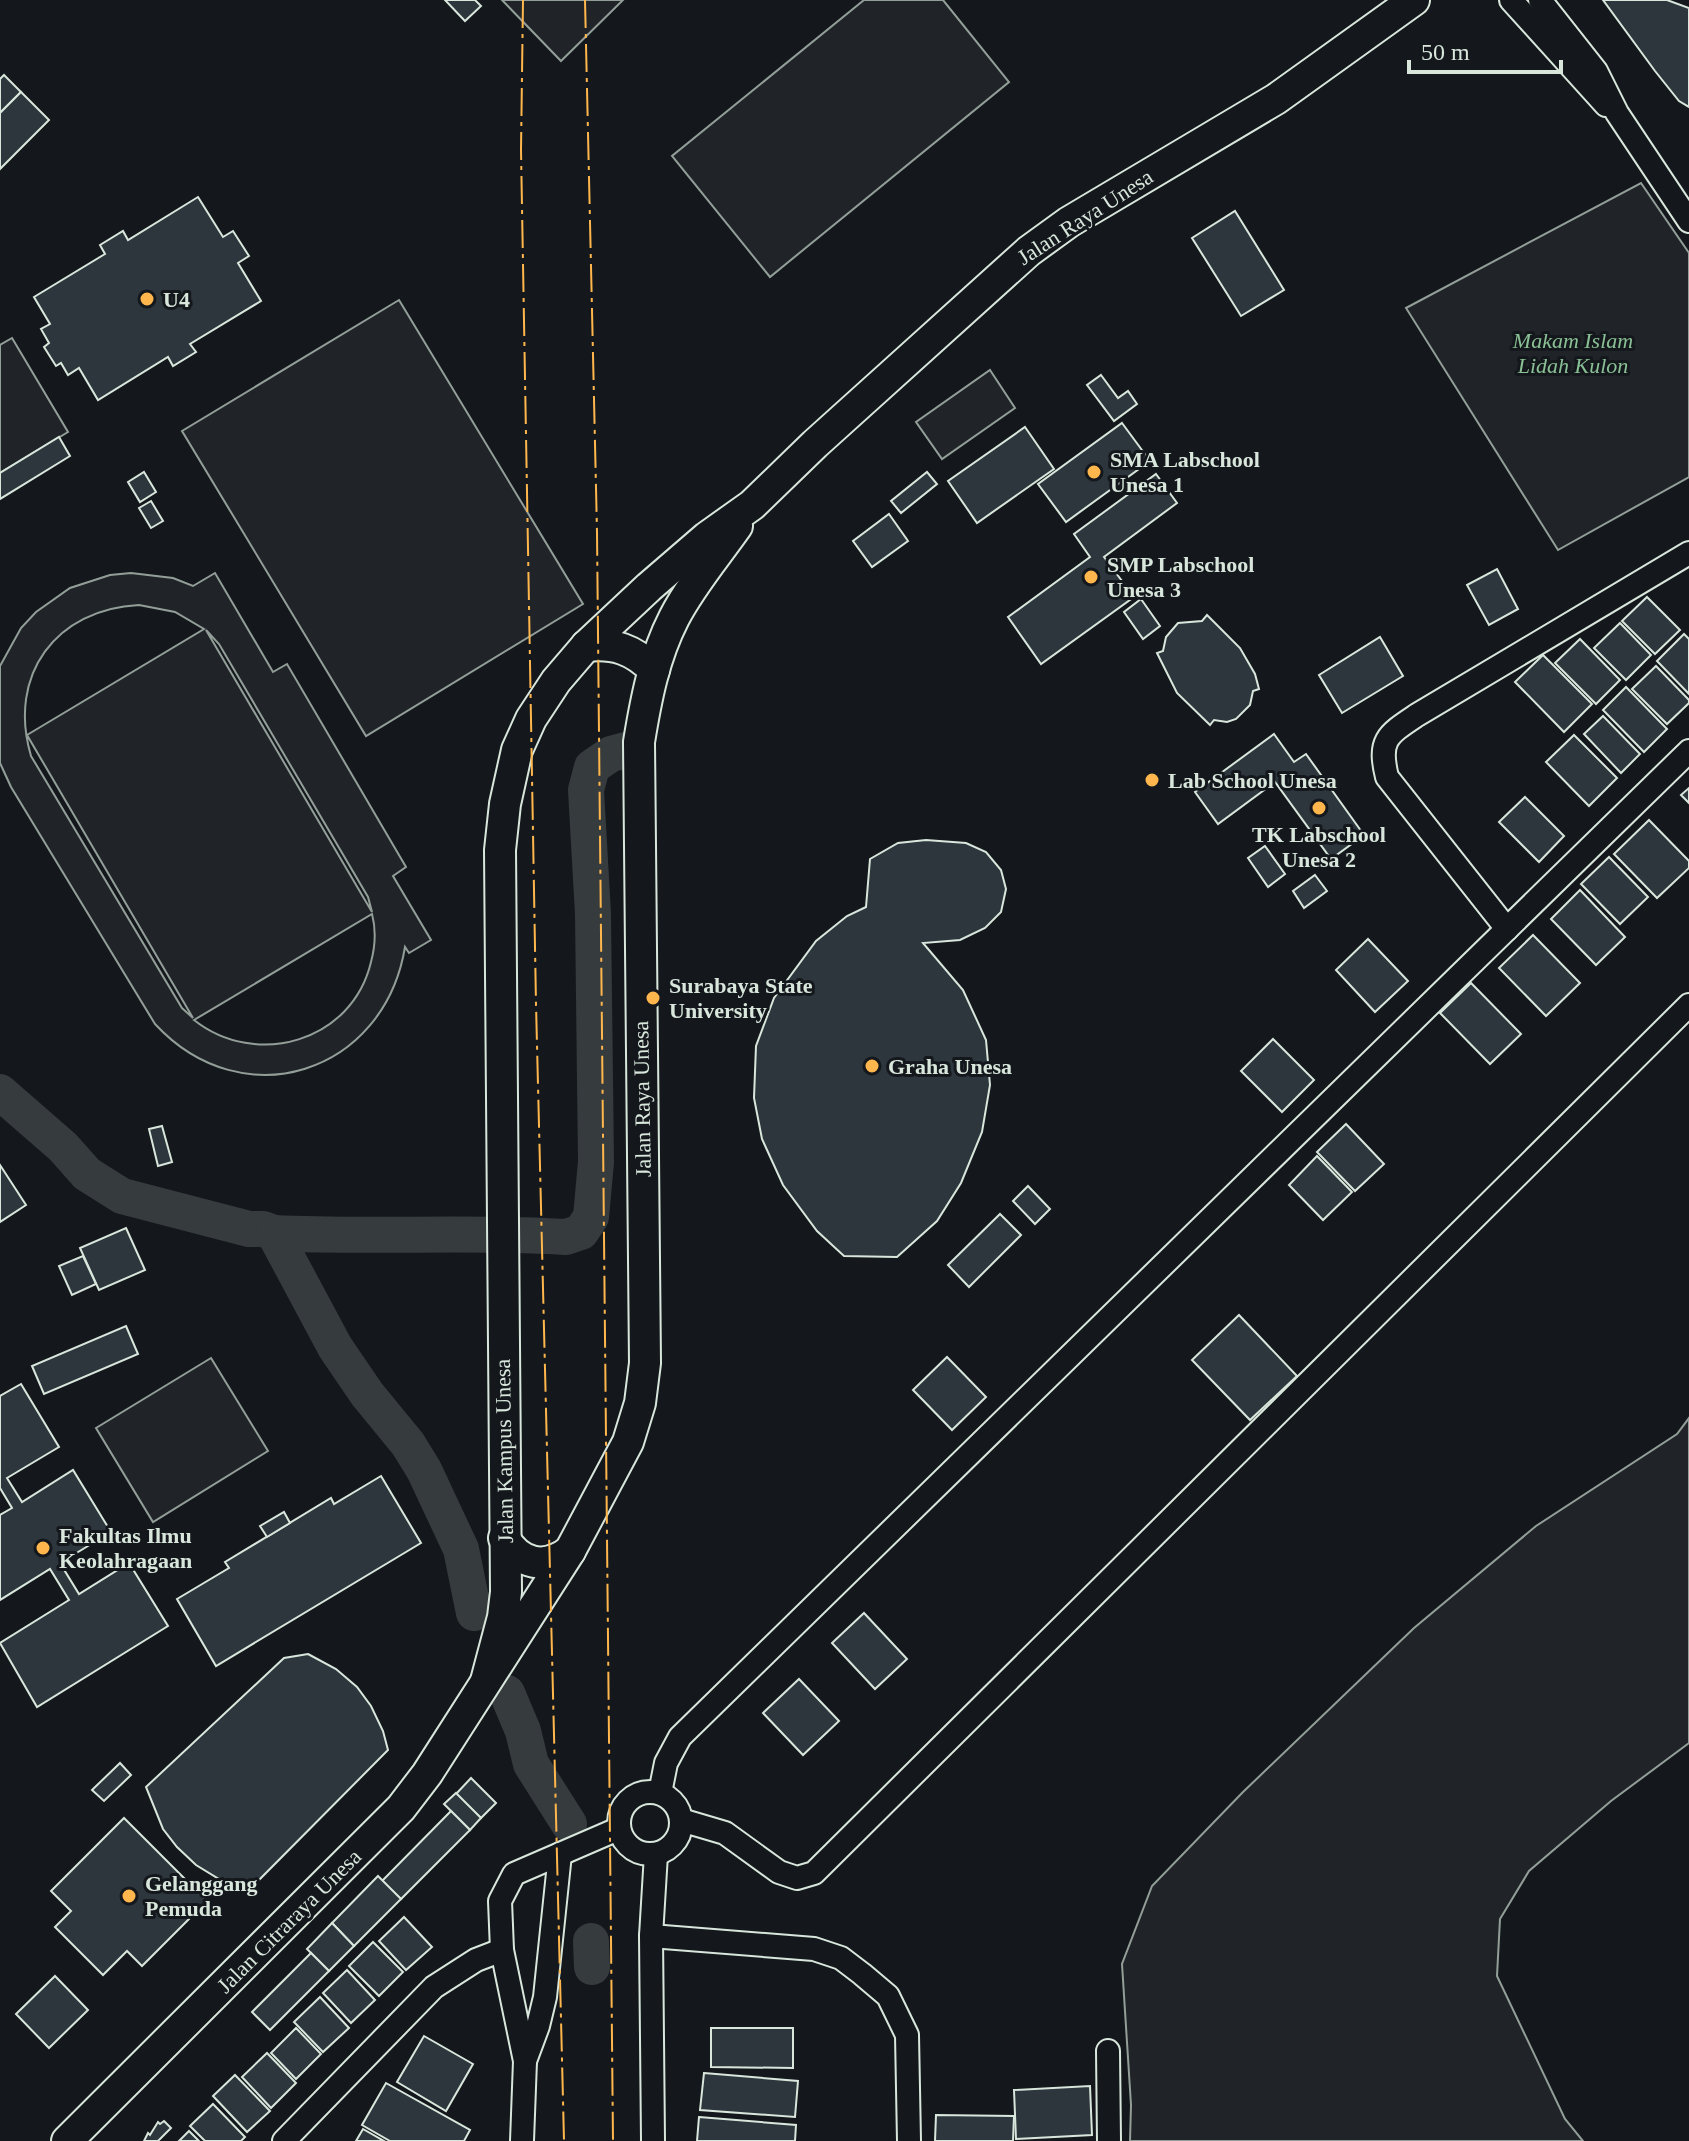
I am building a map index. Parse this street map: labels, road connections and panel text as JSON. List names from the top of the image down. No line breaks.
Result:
{"streets":{"main road":["Jalan Raya Unesa","Jalan Kampus Unesa","Jalan Citraraya Unesa"]},"crossings":[["Jalan Raya Unesa","Jalan Kampus Unesa"],["Jalan Raya Unesa","Jalan Citraraya Unesa"],["Jalan Kampus Unesa","Jalan Citraraya Unesa"]],"parks":["Makam Islam Lidah Kulon"],"places":["U4","SMA Labschool Unesa 1","SMP Labschool Unesa 3","Lab School Unesa","TK Labschool Unesa 2","Surabaya State University","Graha Unesa","Fakultas Ilmu Keolahragaan","Gelanggang Pemuda"],"scale_bar":"50 m"}
